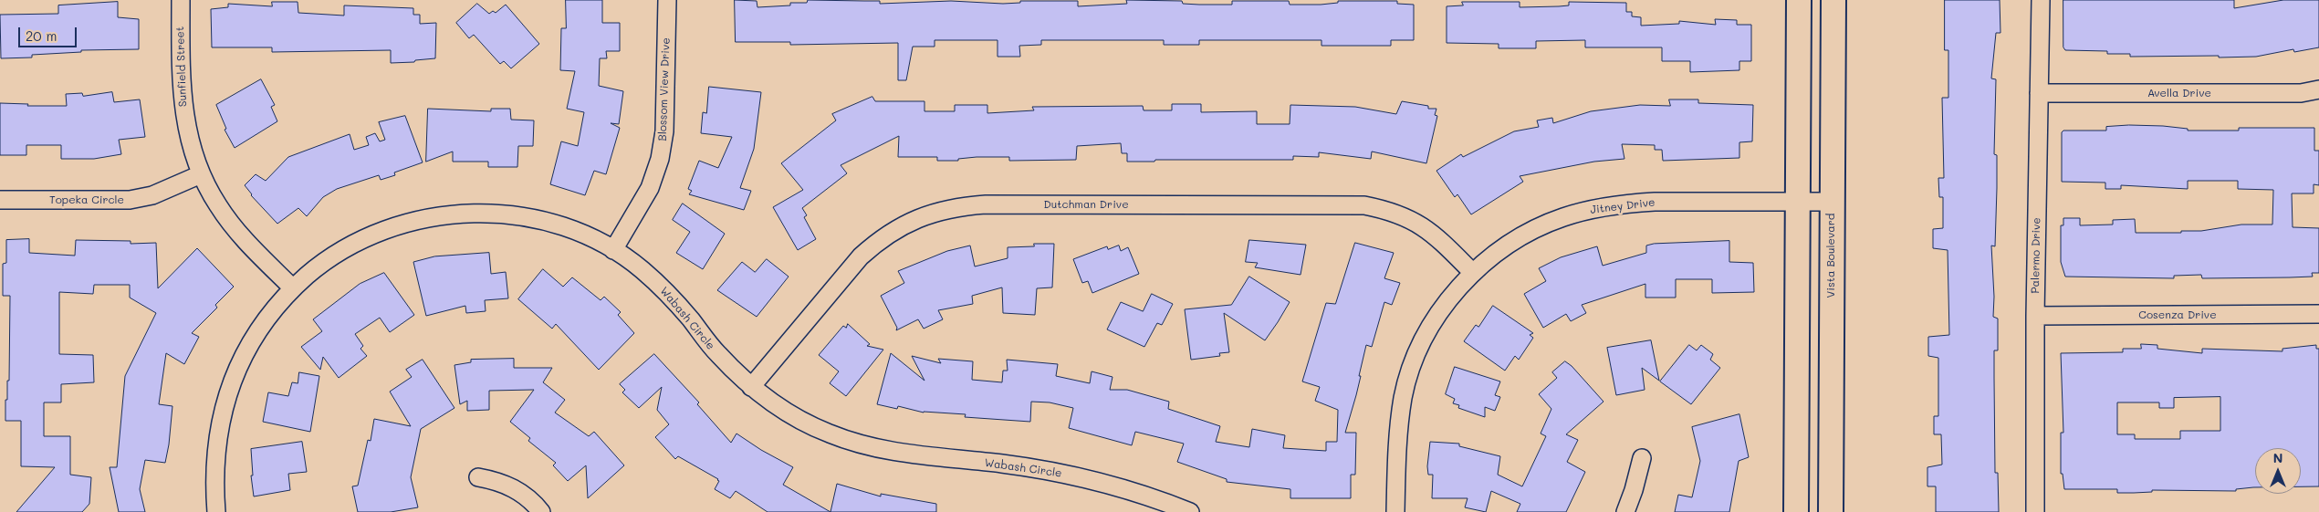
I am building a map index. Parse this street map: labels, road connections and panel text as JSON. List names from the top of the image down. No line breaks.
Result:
{"streets":{"main road":["Vista Boulevard"],"street":["Sunfield Street","Blossom View Drive","Avella Drive","Topeka Circle","Dutchman Drive","Jitney Drive","Palermo Drive","Cosenza Drive","Wabash Circle"]},"crossings":[["Sunfield Street","Topeka Circle"],["Sunfield Street","Wabash Circle"],["Blossom View Drive","Wabash Circle"],["Avella Drive","Palermo Drive"],["Dutchman Drive","Jitney Drive"],["Dutchman Drive","Wabash Circle"],["Jitney Drive","Vista Boulevard"],["Palermo Drive","Cosenza Drive"]],"scale_bar":"20 m","north":"top"}
